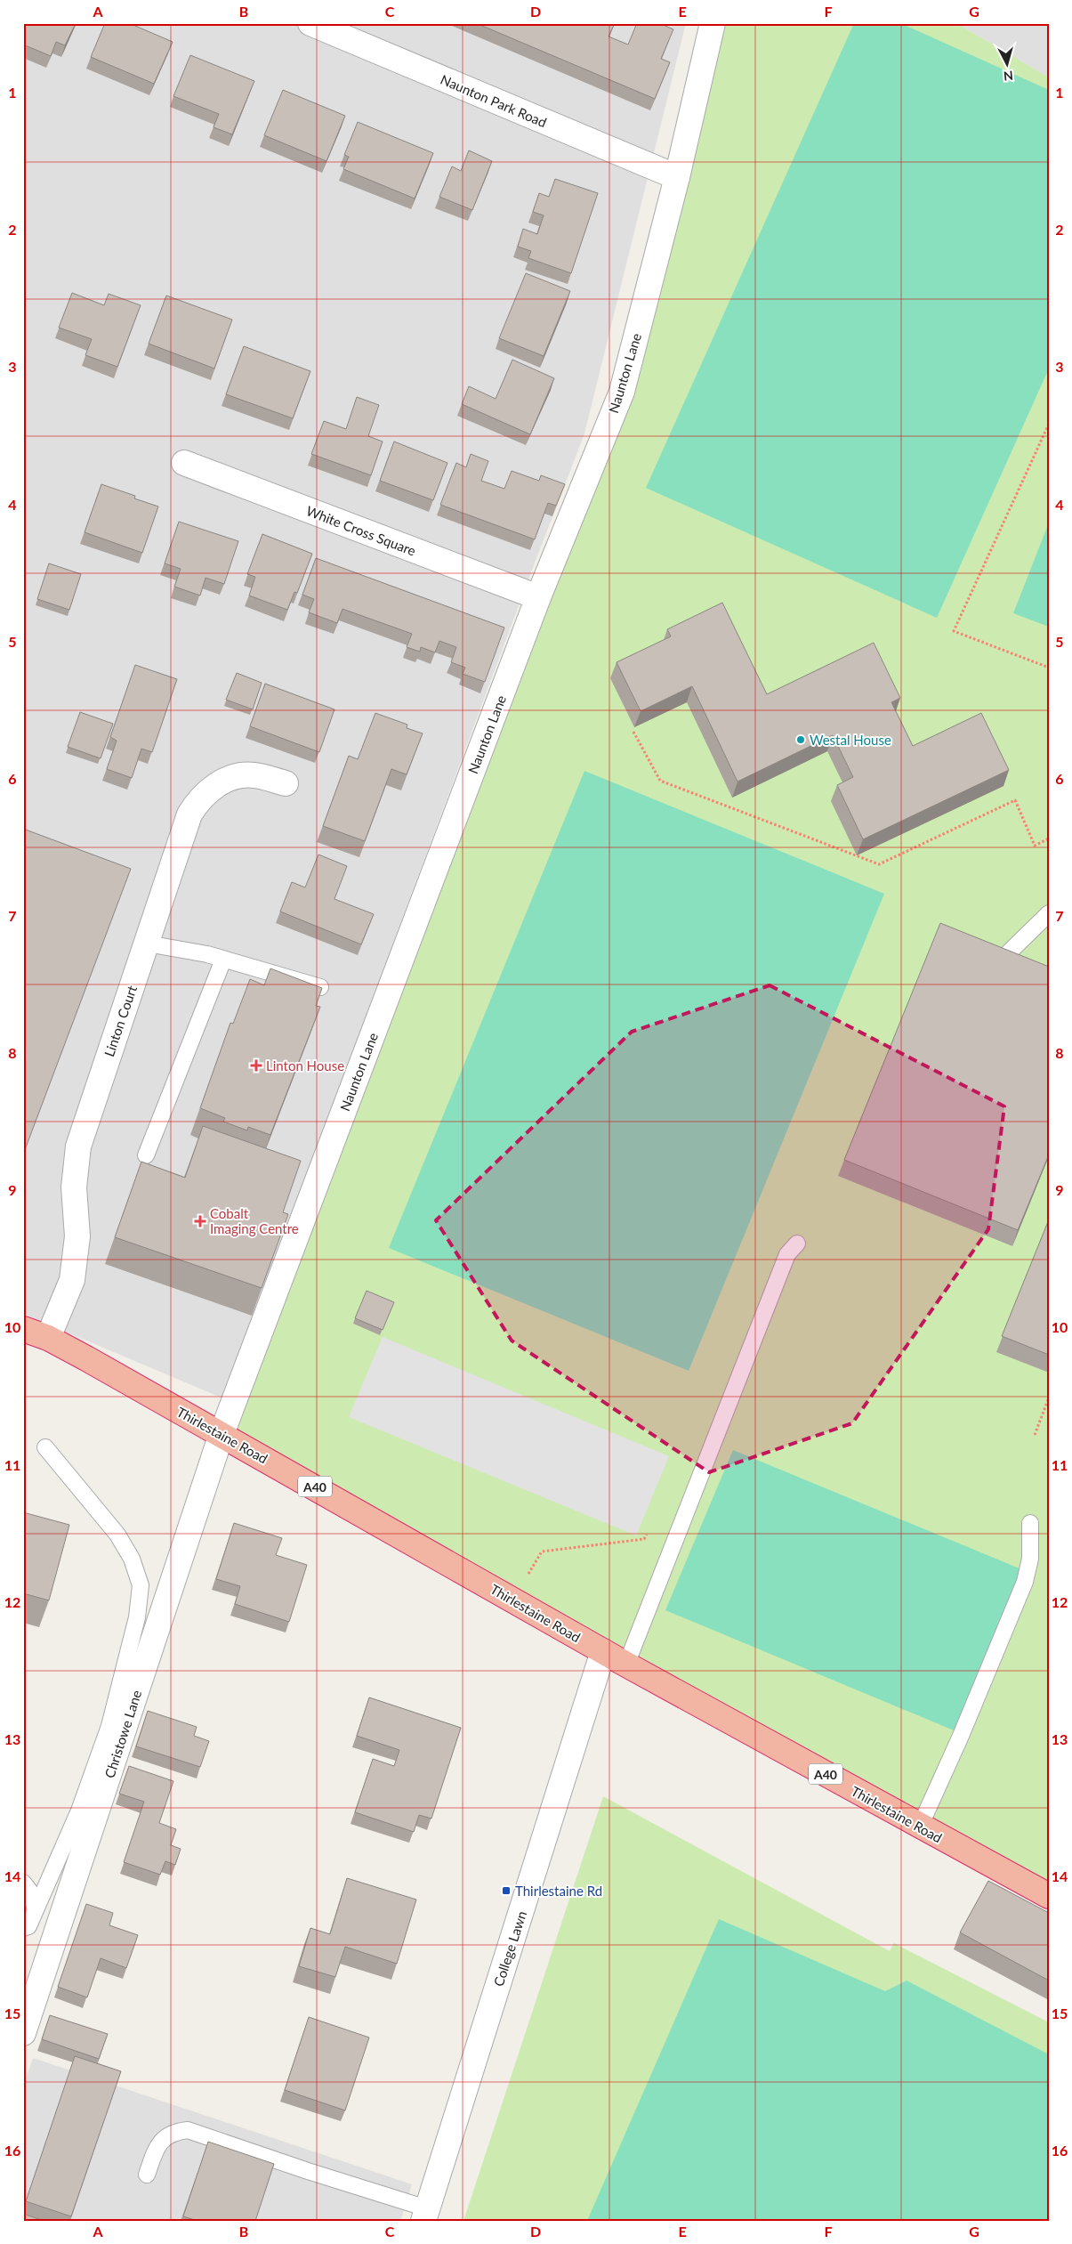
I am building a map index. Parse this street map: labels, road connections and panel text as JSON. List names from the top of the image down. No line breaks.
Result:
{"streets":{"highway":["Thirlestaine Road","A40"],"street":["Naunton Park Road","Naunton Lane","White Cross Square","Linton Court","Christowe Lane","College Lawn"]},"crossings":[["Naunton Park Road","Naunton Lane"],["Naunton Lane","White Cross Square"],["Naunton Lane","Thirlestaine Road"],["Naunton Lane","Christowe Lane"],["Linton Court","Thirlestaine Road"],["Thirlestaine Road","Christowe Lane"],["Thirlestaine Road","College Lawn"]],"places":{"other":["Westal House"],"health":["Linton House","Cobalt Imaging Centre"],"transit":["Thirlestaine Rd"]},"north":"bottom","grid":{"columns":["A","B","C","D","E","F","G"],"rows":["1","2","3","4","5","6","7","8","9","10","11","12","13","14","15","16"]}}
